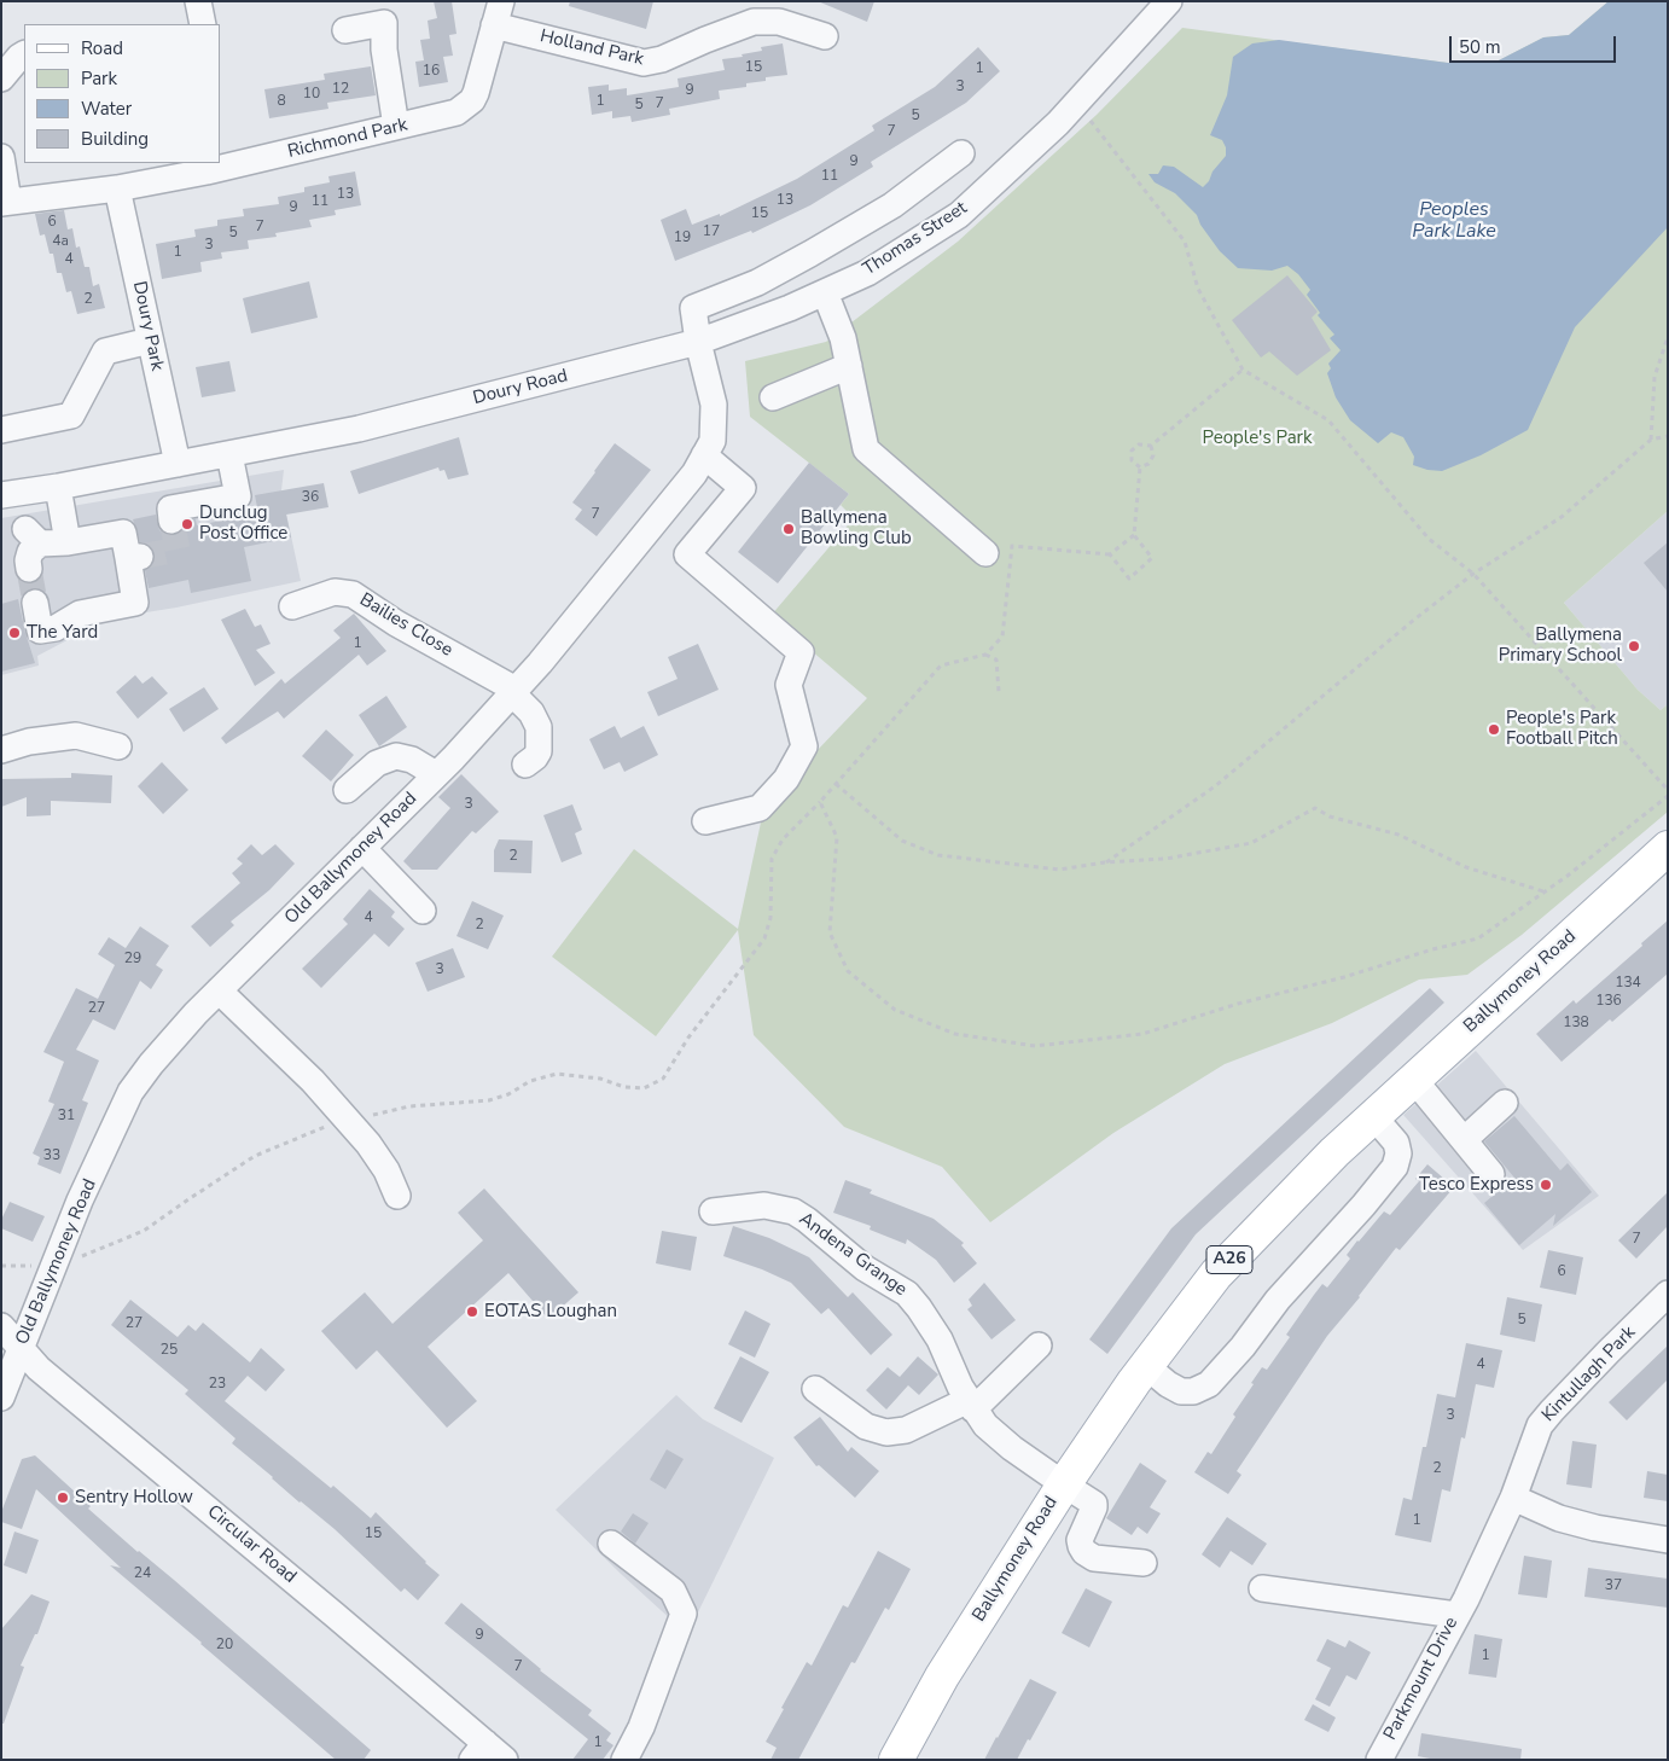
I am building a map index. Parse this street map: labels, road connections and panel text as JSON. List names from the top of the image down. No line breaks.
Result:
{"streets":{"main road":["Ballymoney Road","A26"],"street":["Holland Park","Richmond Park","Thomas Street","Doury Park","Doury Road","Bailies Close","Old Ballymoney Road","Andena Grange","Kintullagh Park","Circular Road","Parkmount Drive"]},"crossings":[["Holland Park","Richmond Park"],["Richmond Park","Doury Park"],["Thomas Street","Doury Road"],["Thomas Street","Old Ballymoney Road"],["Doury Park","Doury Road"],["Doury Road","Old Ballymoney Road"],["Bailies Close","Old Ballymoney Road"],["Old Ballymoney Road","Circular Road"],["Ballymoney Road","Andena Grange"],["Kintullagh Park","Parkmount Drive"]],"water":["Peoples Park Lake"],"parks":["People's Park"],"places":["Dunclug Post Office","Ballymena Bowling Club","The Yard","Ballymena Primary School","People's Park Football Pitch","Tesco Express","EOTAS Loughan","Sentry Hollow"],"house_numbers":["15","1","16","3","12","9","10","8","1","7","5","5","7","9","11","13","13","11","9","15","6","7","17","5","19","4a","3","1","4","2","36","7","1","3","2","4","2","29","3","134","136","27","138","31","33","7","6","5","27","25","4","23","3","2","1","15","24","37","9","20","1","7","1"],"legend":["Road","Park","Water","Building"],"scale_bar":"50 m"}
